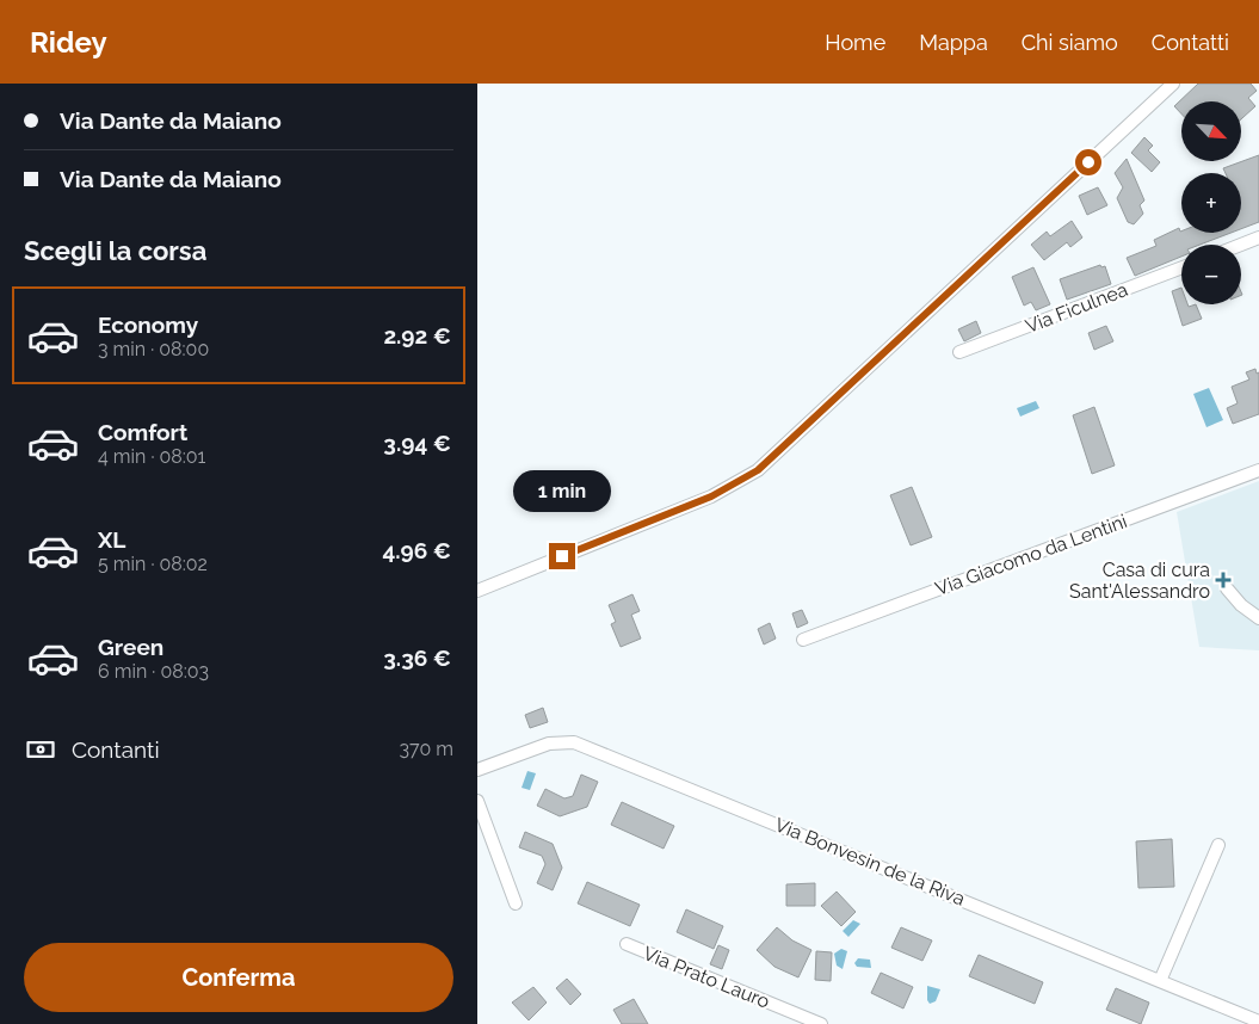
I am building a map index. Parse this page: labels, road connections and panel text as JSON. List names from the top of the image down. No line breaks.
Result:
{"streets":{"street":["Via Ficulnea","Via Giacomo da Lentini","Via Bonvesin de la Riva","Via Prato Lauro"]},"places":{"health":["Casa di cura Sant'Alessandro"]},"north":"bottom right","page":{"header":"Ridey","nav":["Home","Mappa","Chi siamo","Contatti"],"banner":["Via Dante da Maiano","Via Dante da Maiano"],"map_buttons":["+","−"],"heading":"Scegli la corsa","list":[{"name":"Economy","note":"3 min · 08:00","value":"2.92 €"},{"name":"Comfort","note":"4 min · 08:01","value":"3.94 €"},{"name":"XL","note":"5 min · 08:02","value":"4.96 €"},{"name":"Green","note":"6 min · 08:03","value":"3.36 €"}],"bubble":"1 min","pay":["Contanti","370 m"],"buttons":"Conferma"}}
